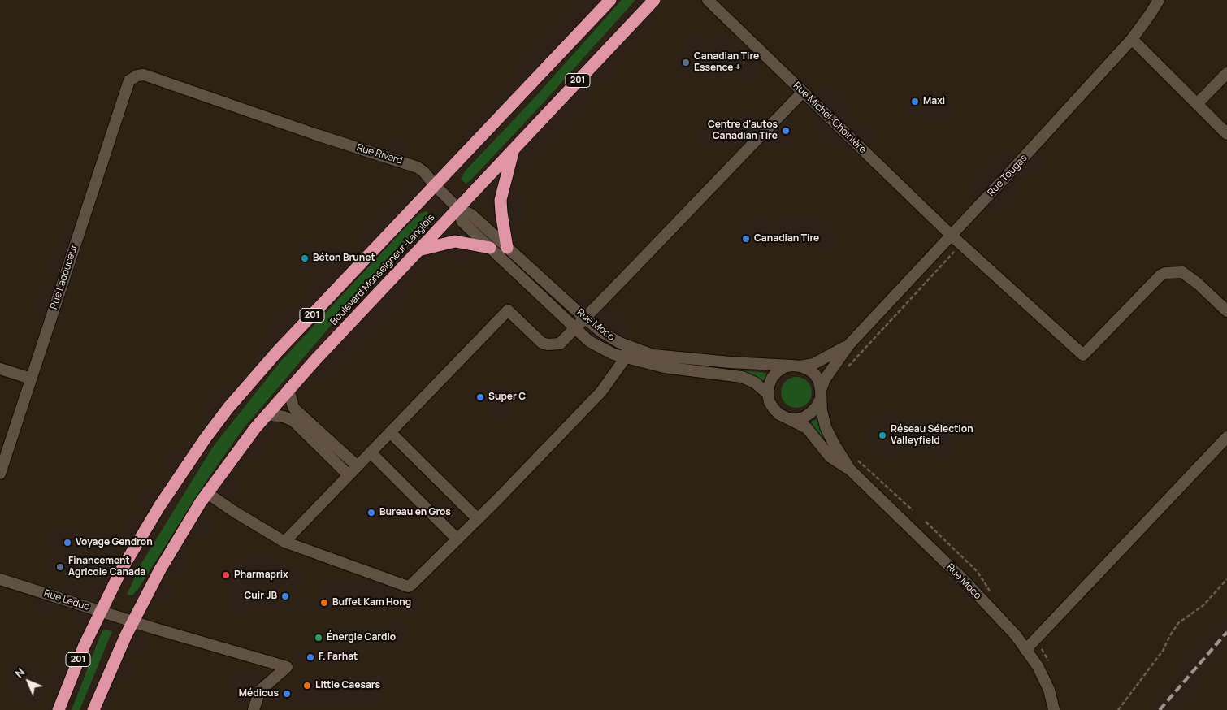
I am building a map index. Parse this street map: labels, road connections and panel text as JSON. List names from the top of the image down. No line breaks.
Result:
{"streets":{"highway":["201","Boulevard Monseigneur-Langlois"],"street":["Rue Michel-Choinière","Rue Rivard","Rue Tougas","Rue Ladouceur","Rue Moco","Rue Leduc"]},"crossings":[["Rue Michel-Choinière","Rue Tougas"],["Rue Rivard","Boulevard Monseigneur-Langlois"],["Rue Rivard","Rue Ladouceur"],["Rue Rivard","Rue Moco"],["Rue Tougas","Rue Moco"],["Boulevard Monseigneur-Langlois","Rue Moco"],["Boulevard Monseigneur-Langlois","Rue Leduc"]],"places":["Canadian Tire Essence +","Maxi","Centre d'autos Canadian Tire","Canadian Tire","Béton Brunet","Super C","Réseau Sélection Valleyfield","Bureau en Gros","Voyage Gendron","Financement Agricole Canada","Pharmaprix","Cuir JB","Buffet Kam Hong","Énergie Cardio","F. Farhat","Little Caesars","Médicus"],"north":"top left"}
